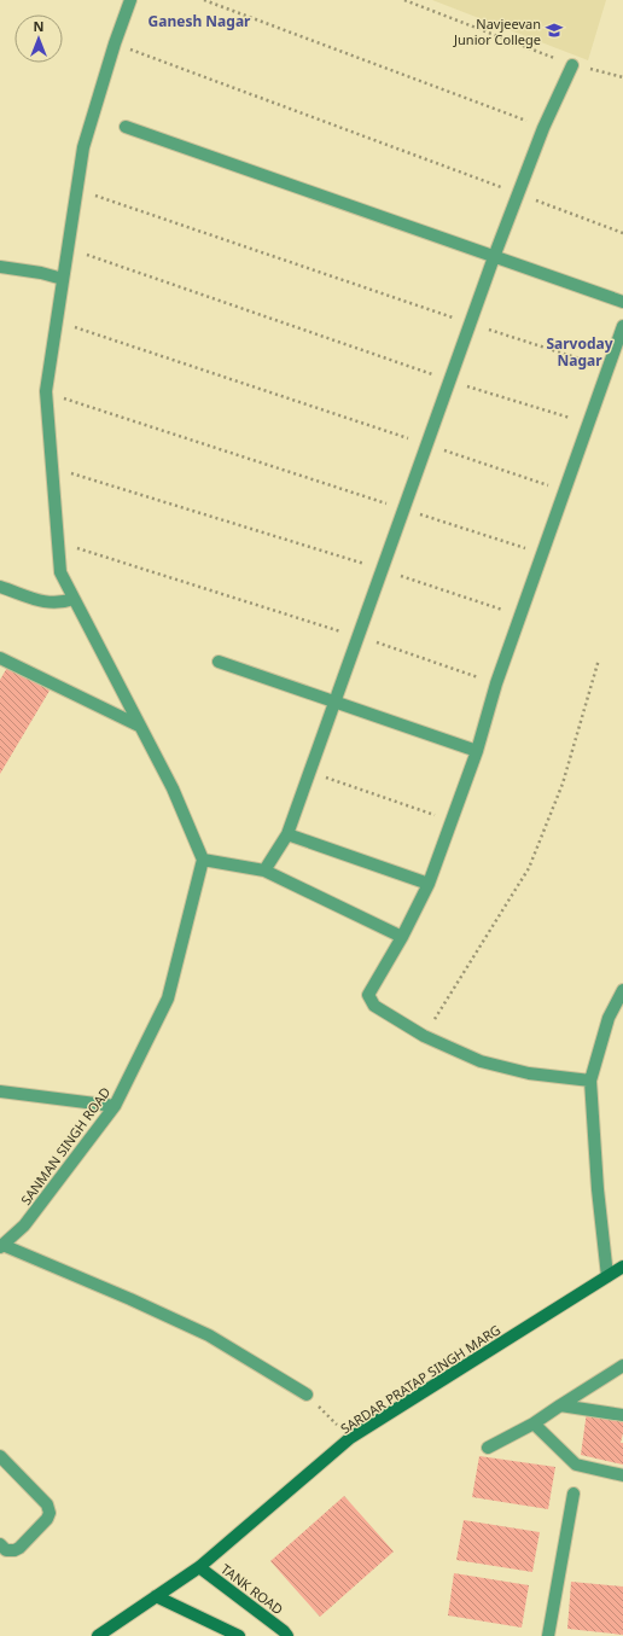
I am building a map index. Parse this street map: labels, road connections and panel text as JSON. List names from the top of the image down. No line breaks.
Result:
{"streets":{"main road":["SARDAR PRATAP SINGH MARG","TANK ROAD"],"street":["SANMAN SINGH ROAD"]},"crossings":[["SARDAR PRATAP SINGH MARG","TANK ROAD"]],"districts":["Ganesh Nagar","Sarvoday Nagar"],"places":{"school or university":["Navjeevan Junior College"]},"north":"top"}
